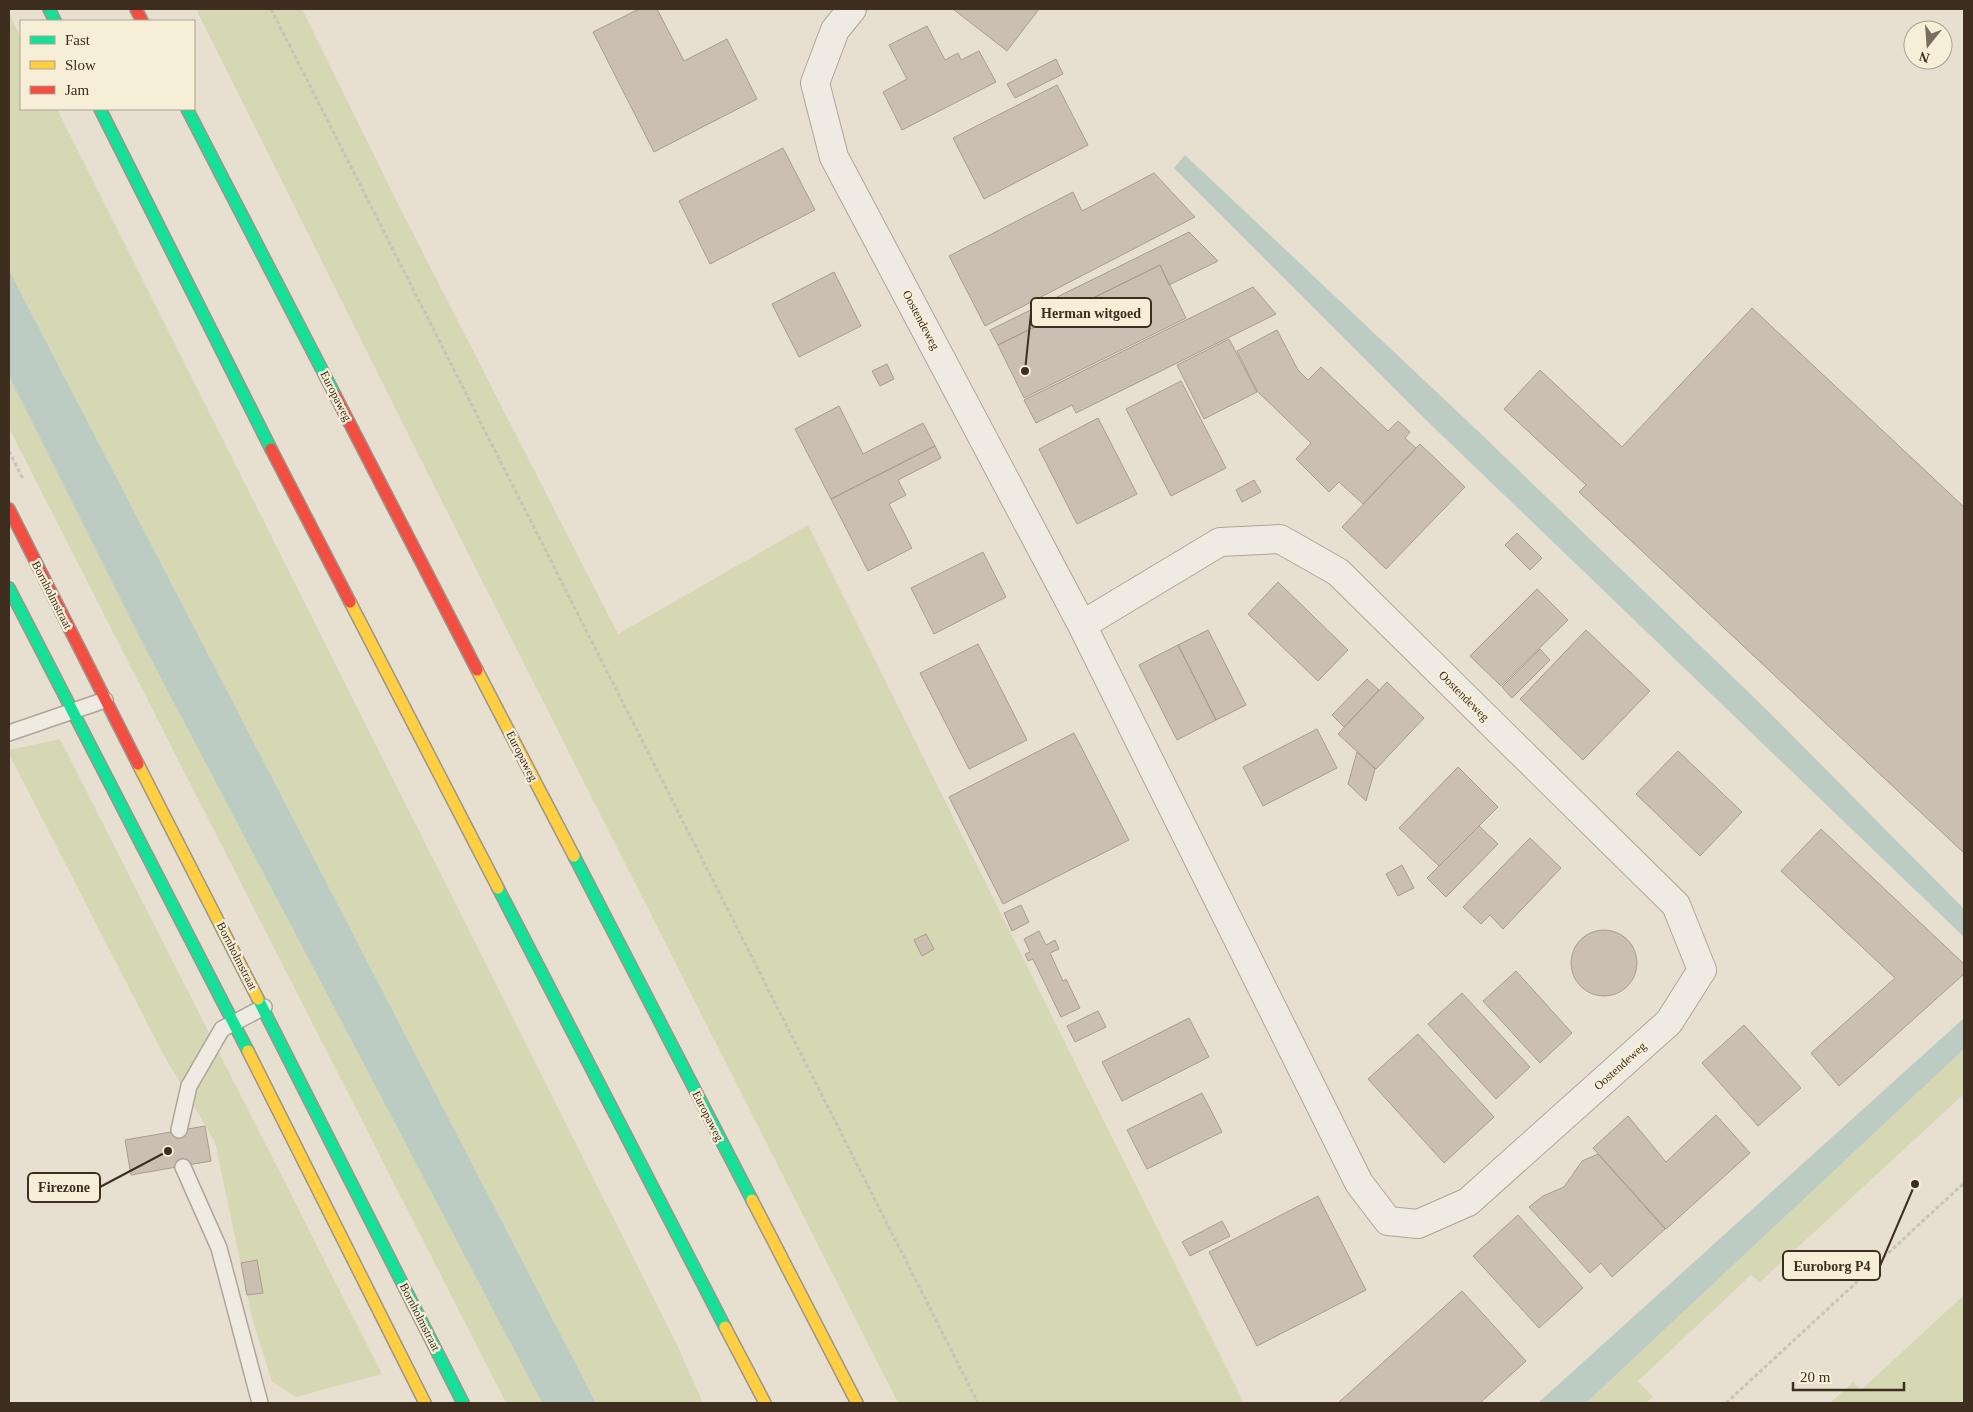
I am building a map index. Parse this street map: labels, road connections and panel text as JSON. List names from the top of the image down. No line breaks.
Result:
{"streets":{"main road":["Europaweg","Bornholmstraat"],"street":["Oostendeweg"]},"places":["Herman witgoed","Firezone","Euroborg P4"],"legend":["Fast","Slow","Jam"],"scale_bar":"20 m","north":"bottom"}
